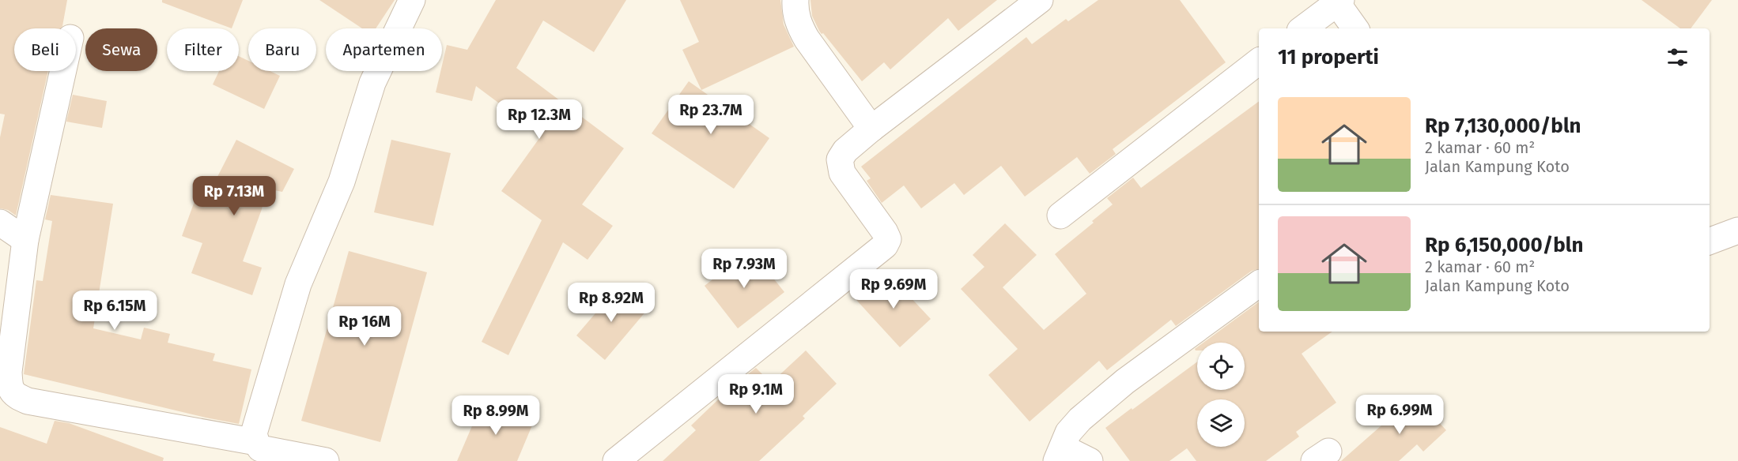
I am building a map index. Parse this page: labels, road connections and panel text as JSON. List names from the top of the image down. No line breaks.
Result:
{"page":{"chip":["Beli","Sewa","Filter","Baru","Apartemen"],"heading":"11 properti","list":[{"name":"Rp 7,130,000/bln","note":"2 kamar · 60 m² · Jalan Kampung Koto"},{"name":"Rp 6,150,000/bln","note":"2 kamar · 60 m² · Jalan Kampung Koto"}],"price":["Rp 23.7M","Rp 12.3M","Rp 7.13M","Rp 7.93M","Rp 9.69M","Rp 8.92M","Rp 6.15M","Rp 16M","Rp 9.1M","Rp 6.99M","Rp 8.99M"]}}
